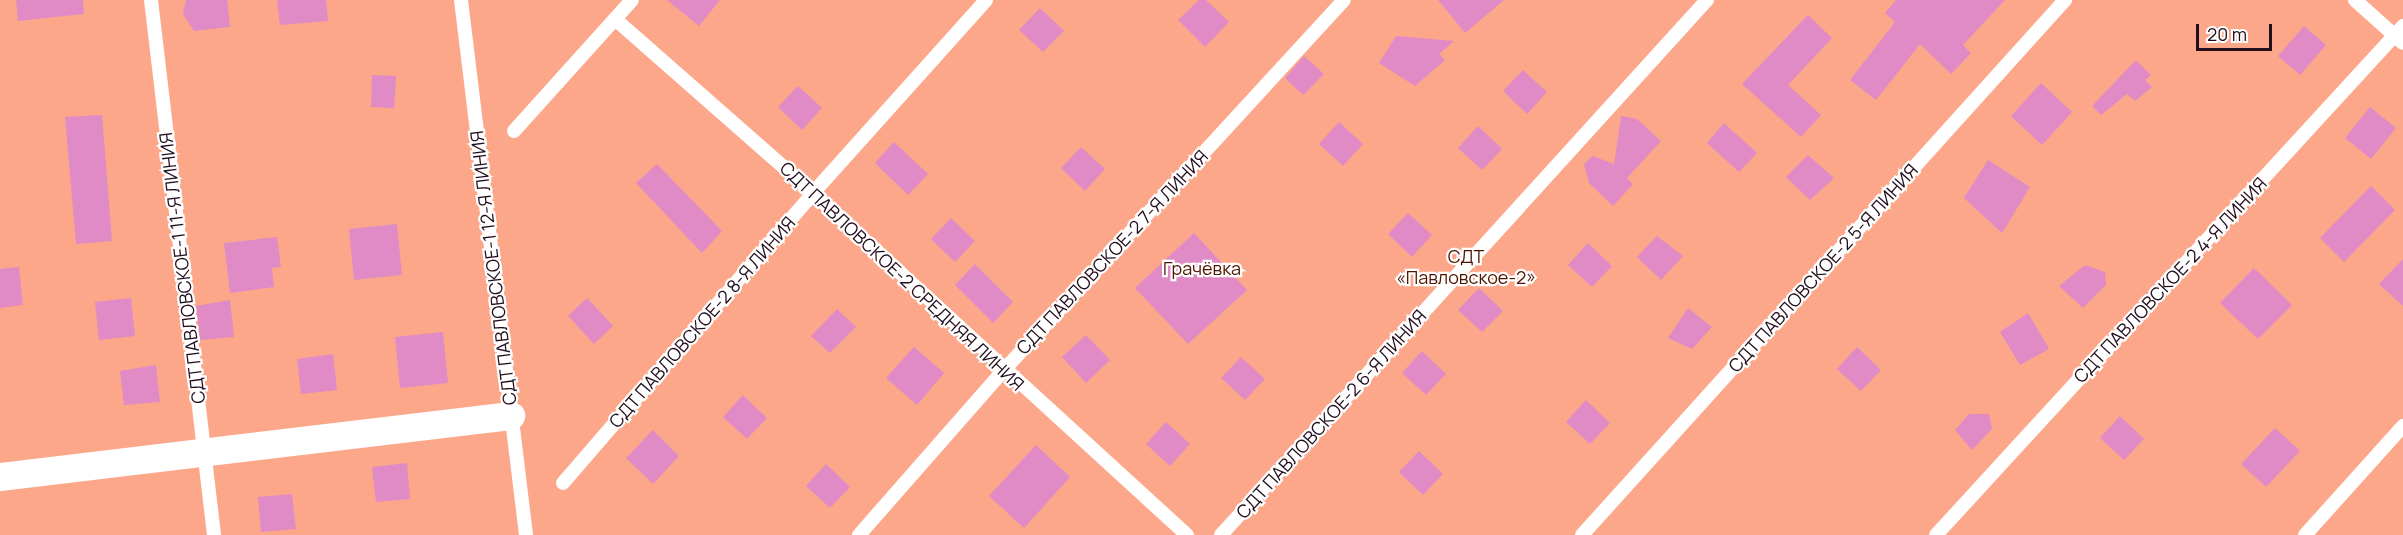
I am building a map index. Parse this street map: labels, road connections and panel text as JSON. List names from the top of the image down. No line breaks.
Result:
{"streets":{"lane":["СДТ ПАВЛОВСКОЕ-2 7-Я ЛИНИЯ","СДТ ПАВЛОВСКОЕ-1 11-Я ЛИНИЯ","СДТ ПАВЛОВСКОЕ-1 12-Я ЛИНИЯ","СДТ ПАВЛОВСКОЕ-2 5-Я ЛИНИЯ","СДТ ПАВЛОВСКОЕ-2 СРЕДНЯЯ ЛИНИЯ","СДТ ПАВЛОВСКОЕ-2 4-Я ЛИНИЯ","СДТ ПАВЛОВСКОЕ-2 8-Я ЛИНИЯ","СДТ ПАВЛОВСКОЕ-2 6-Я ЛИНИЯ"]},"crossings":[["СДТ ПАВЛОВСКОЕ-2 7-Я ЛИНИЯ","СДТ ПАВЛОВСКОЕ-2 СРЕДНЯЯ ЛИНИЯ"],["СДТ ПАВЛОВСКОЕ-2 СРЕДНЯЯ ЛИНИЯ","СДТ ПАВЛОВСКОЕ-2 8-Я ЛИНИЯ"]],"parks":["СДТ «Павловское-2»","Грачёвка"],"scale_bar":"20 m"}
